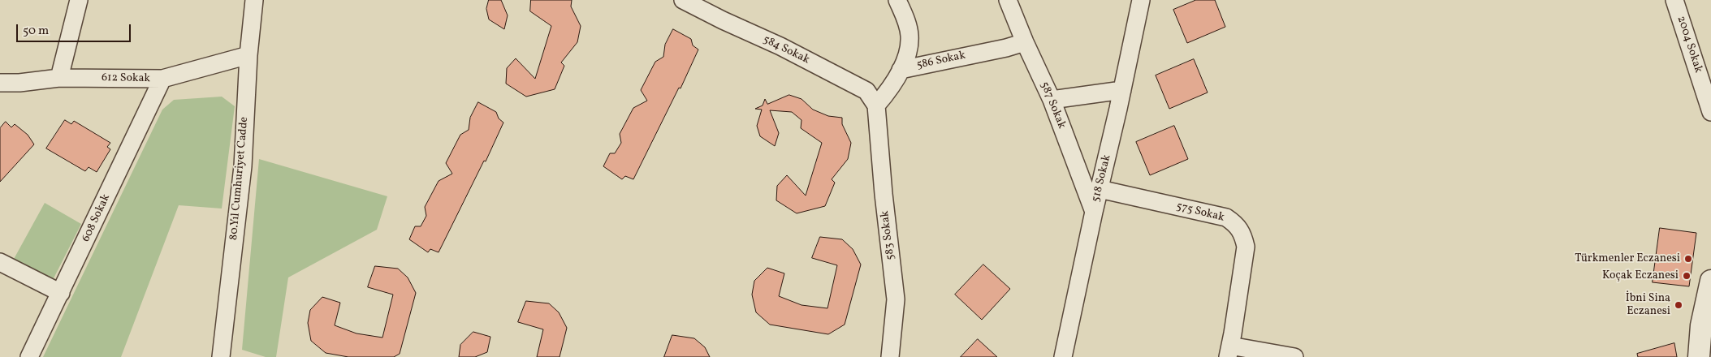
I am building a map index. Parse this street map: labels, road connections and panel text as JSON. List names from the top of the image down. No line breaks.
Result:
{"streets":{"street":["2004 Sokak","584 Sokak","586 Sokak","612 Sokak","587 Sokak","80.Yıl Cumhuriyet Cadde","518 Sokak","575 Sokak","608 Sokak","583 Sokak"]},"crossings":[["584 Sokak","586 Sokak"],["584 Sokak","583 Sokak"],["586 Sokak","587 Sokak"],["586 Sokak","583 Sokak"],["612 Sokak","80.Yıl Cumhuriyet Cadde"],["612 Sokak","608 Sokak"],["587 Sokak","518 Sokak"],["518 Sokak","575 Sokak"]],"places":["Türkmenler Eczanesi","Koçak Eczanesi","İbni Sina Eczanesi"],"scale_bar":"50 m"}
